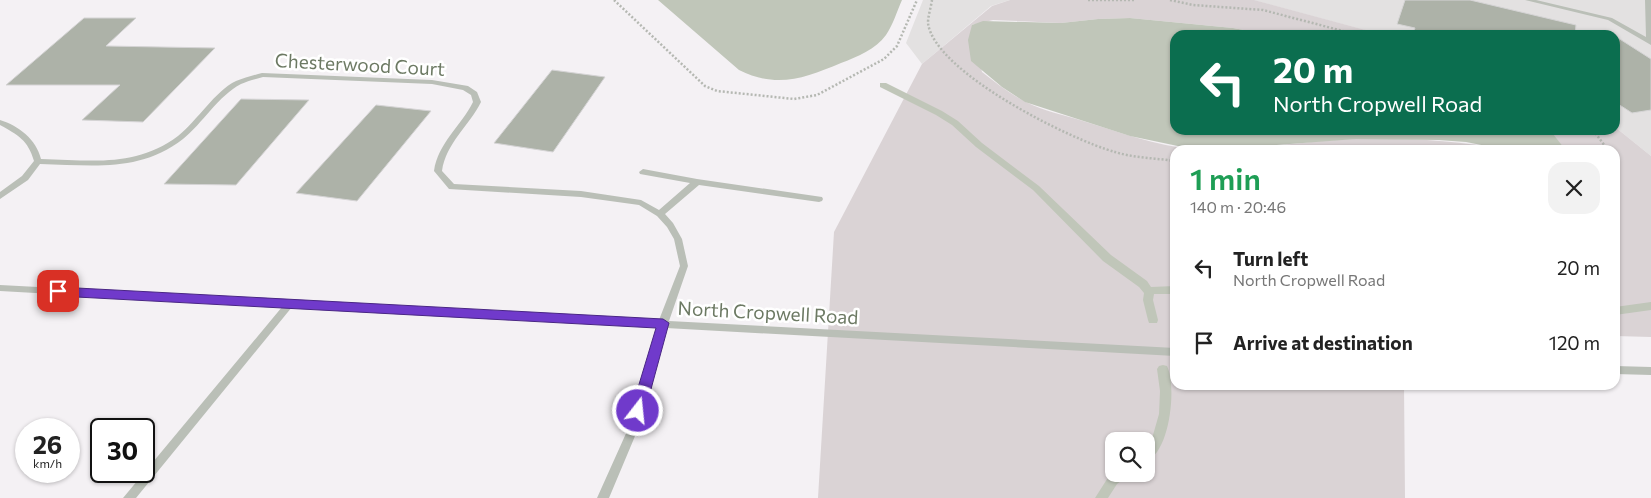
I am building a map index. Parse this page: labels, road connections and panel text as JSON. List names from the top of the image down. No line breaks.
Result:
{"streets":{"street":["Chesterwood Court","North Cropwell Road"]},"crossings":[["Chesterwood Court","North Cropwell Road"]],"page":{"turn":["20 m","North Cropwell Road"],"heading":["1 min","140 m · 20:46"],"list":[{"name":"Turn left","note":"North Cropwell Road","value":"20 m"},{"name":"Arrive at destination","value":"120 m"}],"speed":"26 km/h","limit":"30"}}
